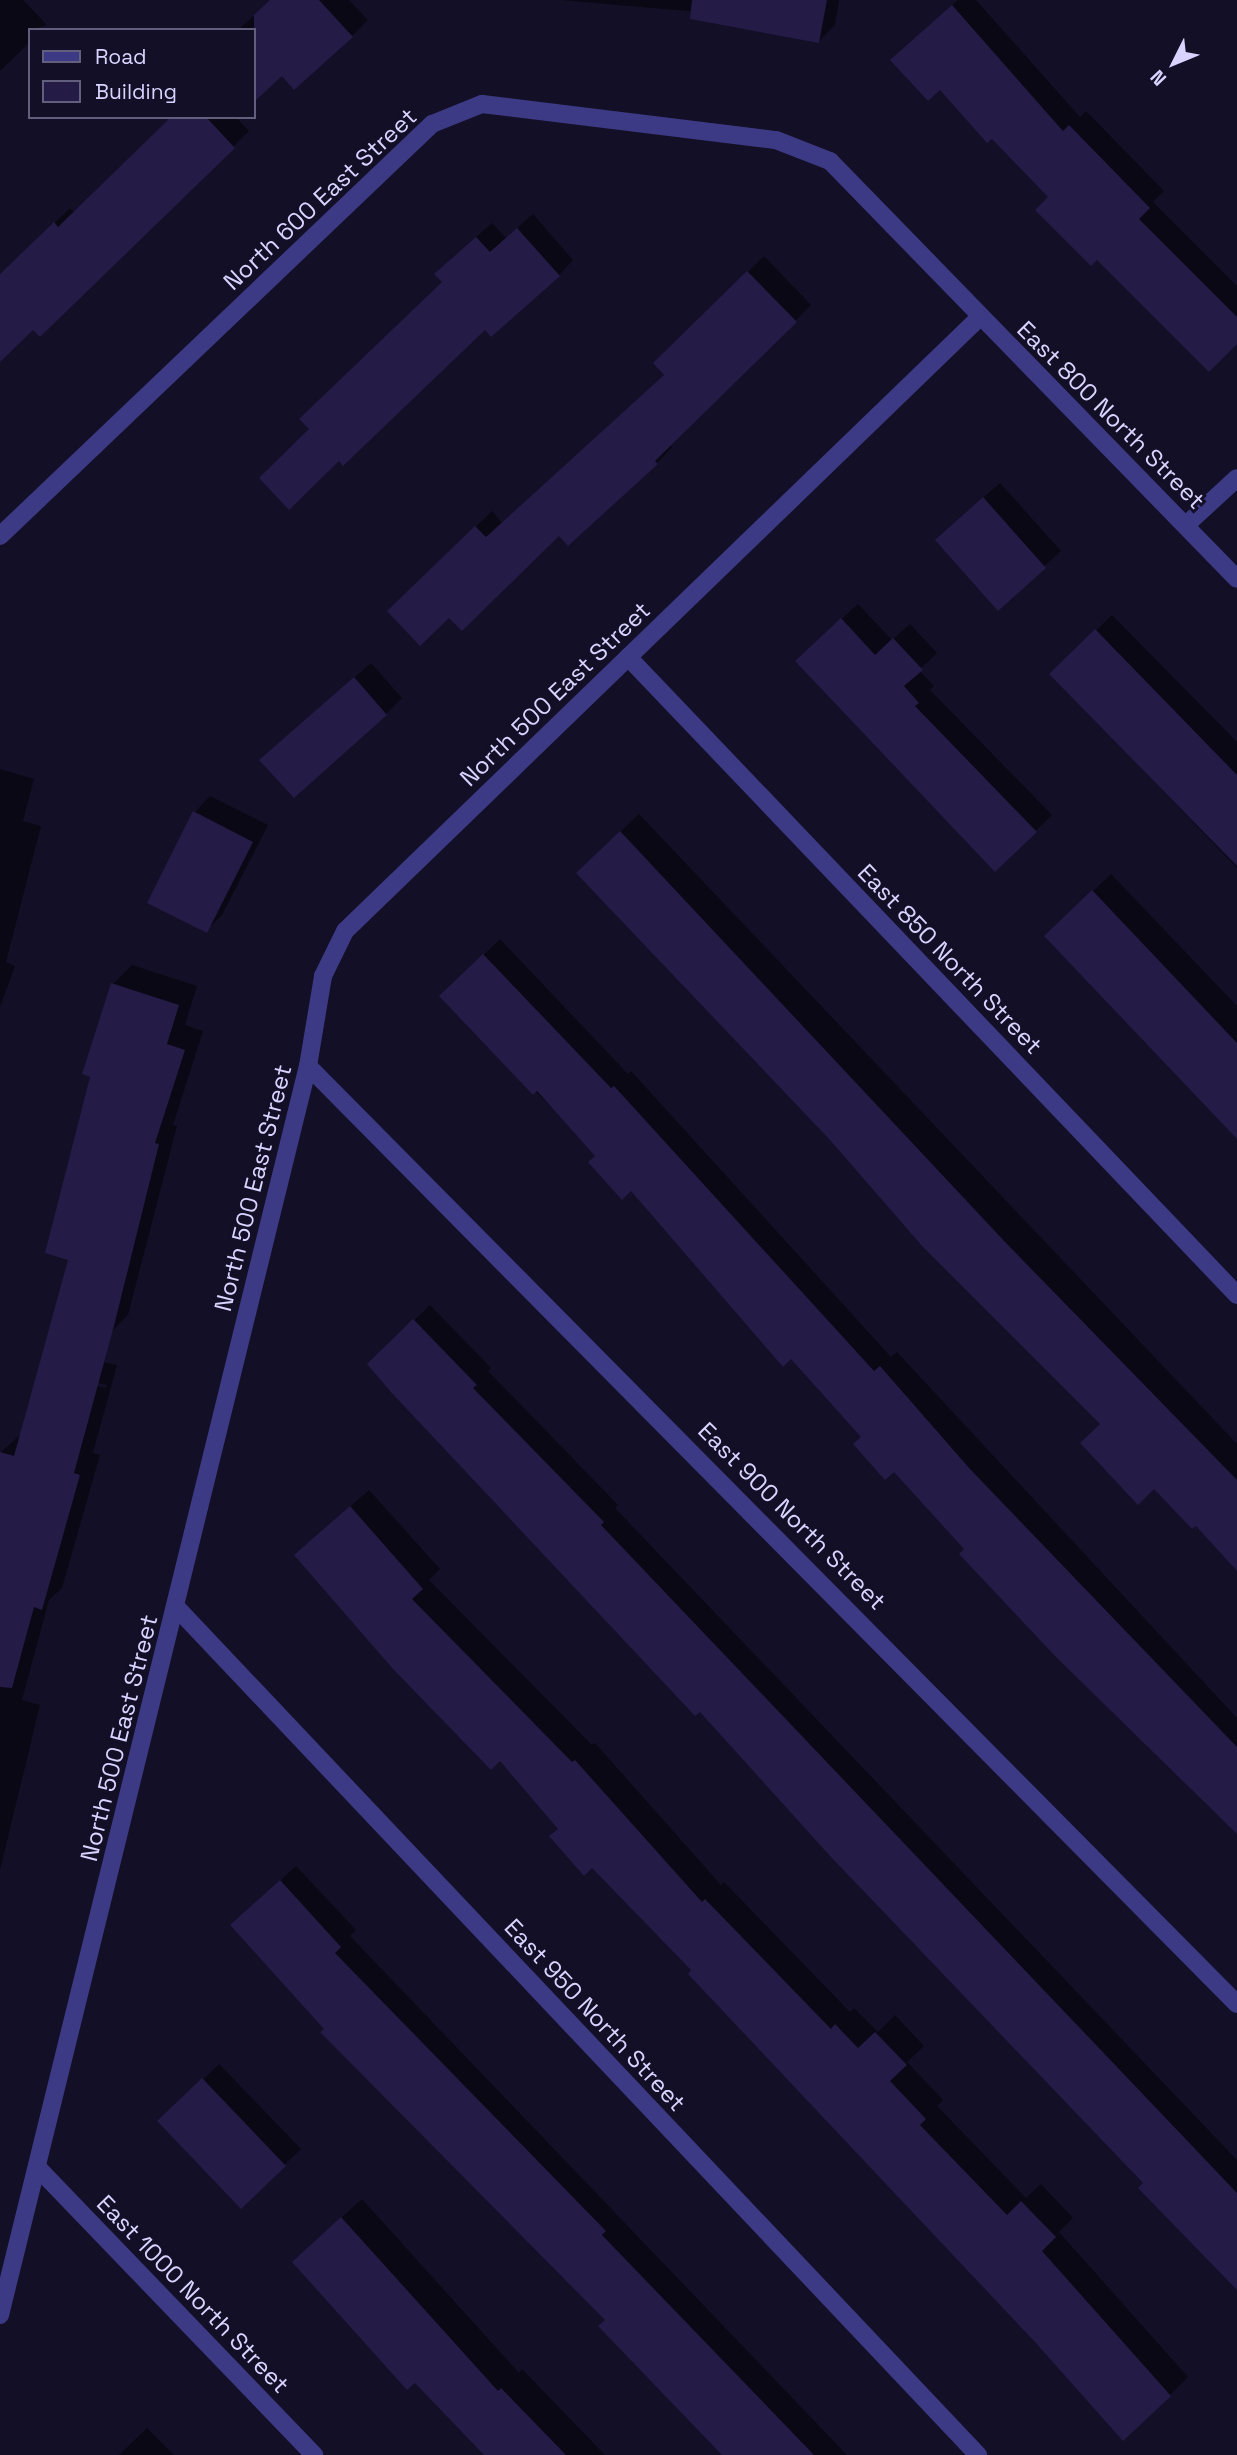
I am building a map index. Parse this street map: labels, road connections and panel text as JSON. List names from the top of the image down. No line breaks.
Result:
{"streets":{"street":["North 600 East Street","East 800 North Street","North 500 East Street","East 850 North Street","East 900 North Street","East 950 North Street","East 1000 North Street"]},"crossings":[["North 600 East Street","East 800 North Street"],["North 600 East Street","North 500 East Street"],["East 800 North Street","North 500 East Street"],["North 500 East Street","East 850 North Street"],["North 500 East Street","East 900 North Street"],["North 500 East Street","East 950 North Street"],["North 500 East Street","East 1000 North Street"]],"legend":["Road","Building"],"north":"bottom left"}
